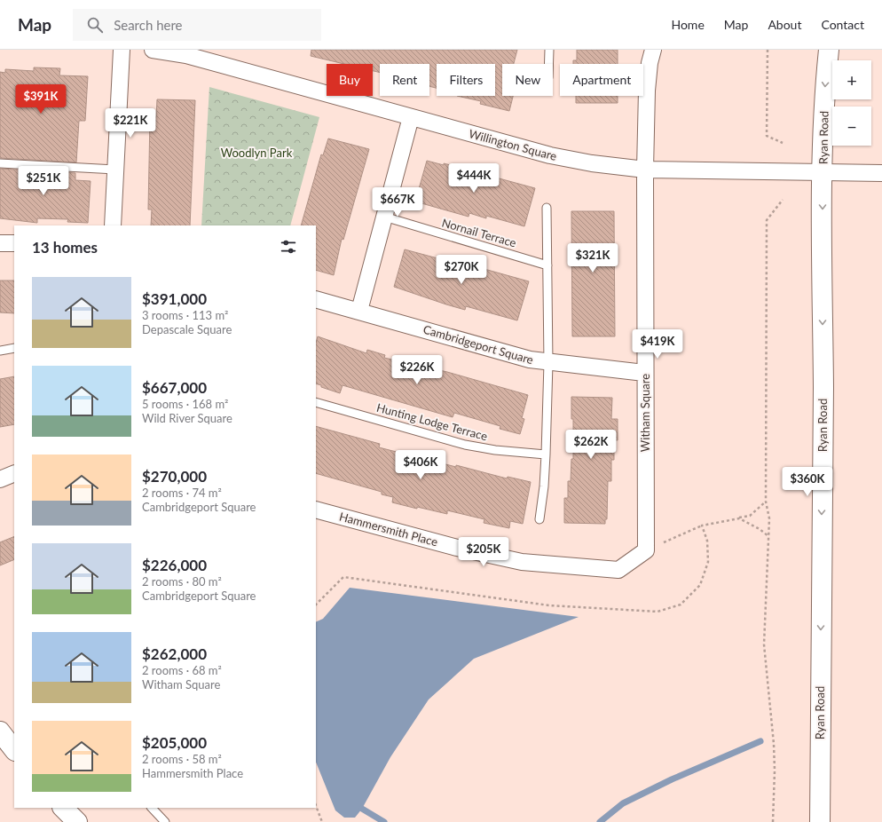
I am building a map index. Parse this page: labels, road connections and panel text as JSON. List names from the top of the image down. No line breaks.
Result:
{"streets":{"main road":["Ryan Road"],"street":["Willington Square","Cambridgeport Square","Witham Square","Hammersmith Place"],"lane":["Nornail Terrace","Hunting Lodge Terrace"]},"crossings":[["Ryan Road","Willington Square"],["Willington Square","Witham Square"],["Cambridgeport Square","Witham Square"],["Witham Square","Hammersmith Place"]],"one_way":["Ryan Road"],"parks":["Woodlyn Park"],"page":{"header":"Map","search":"Search here","nav":["Home","Map","About","Contact"],"map_buttons":["+","−"],"chip":["Buy","Rent","Filters","New","Apartment"],"price":["$391K","$221K","$444K","$251K","$667K","$321K","$270K","$419K","$226K","$262K","$406K","$360K","$205K"],"heading":"13 homes","list":[{"name":"$391,000","note":"3 rooms · 113 m² · Depascale Square"},{"name":"$667,000","note":"5 rooms · 168 m² · Wild River Square"},{"name":"$270,000","note":"2 rooms · 74 m² · Cambridgeport Square"},{"name":"$226,000","note":"2 rooms · 80 m² · Cambridgeport Square"},{"name":"$262,000","note":"2 rooms · 68 m² · Witham Square"},{"name":"$205,000","note":"2 rooms · 58 m² · Hammersmith Place"}]}}
